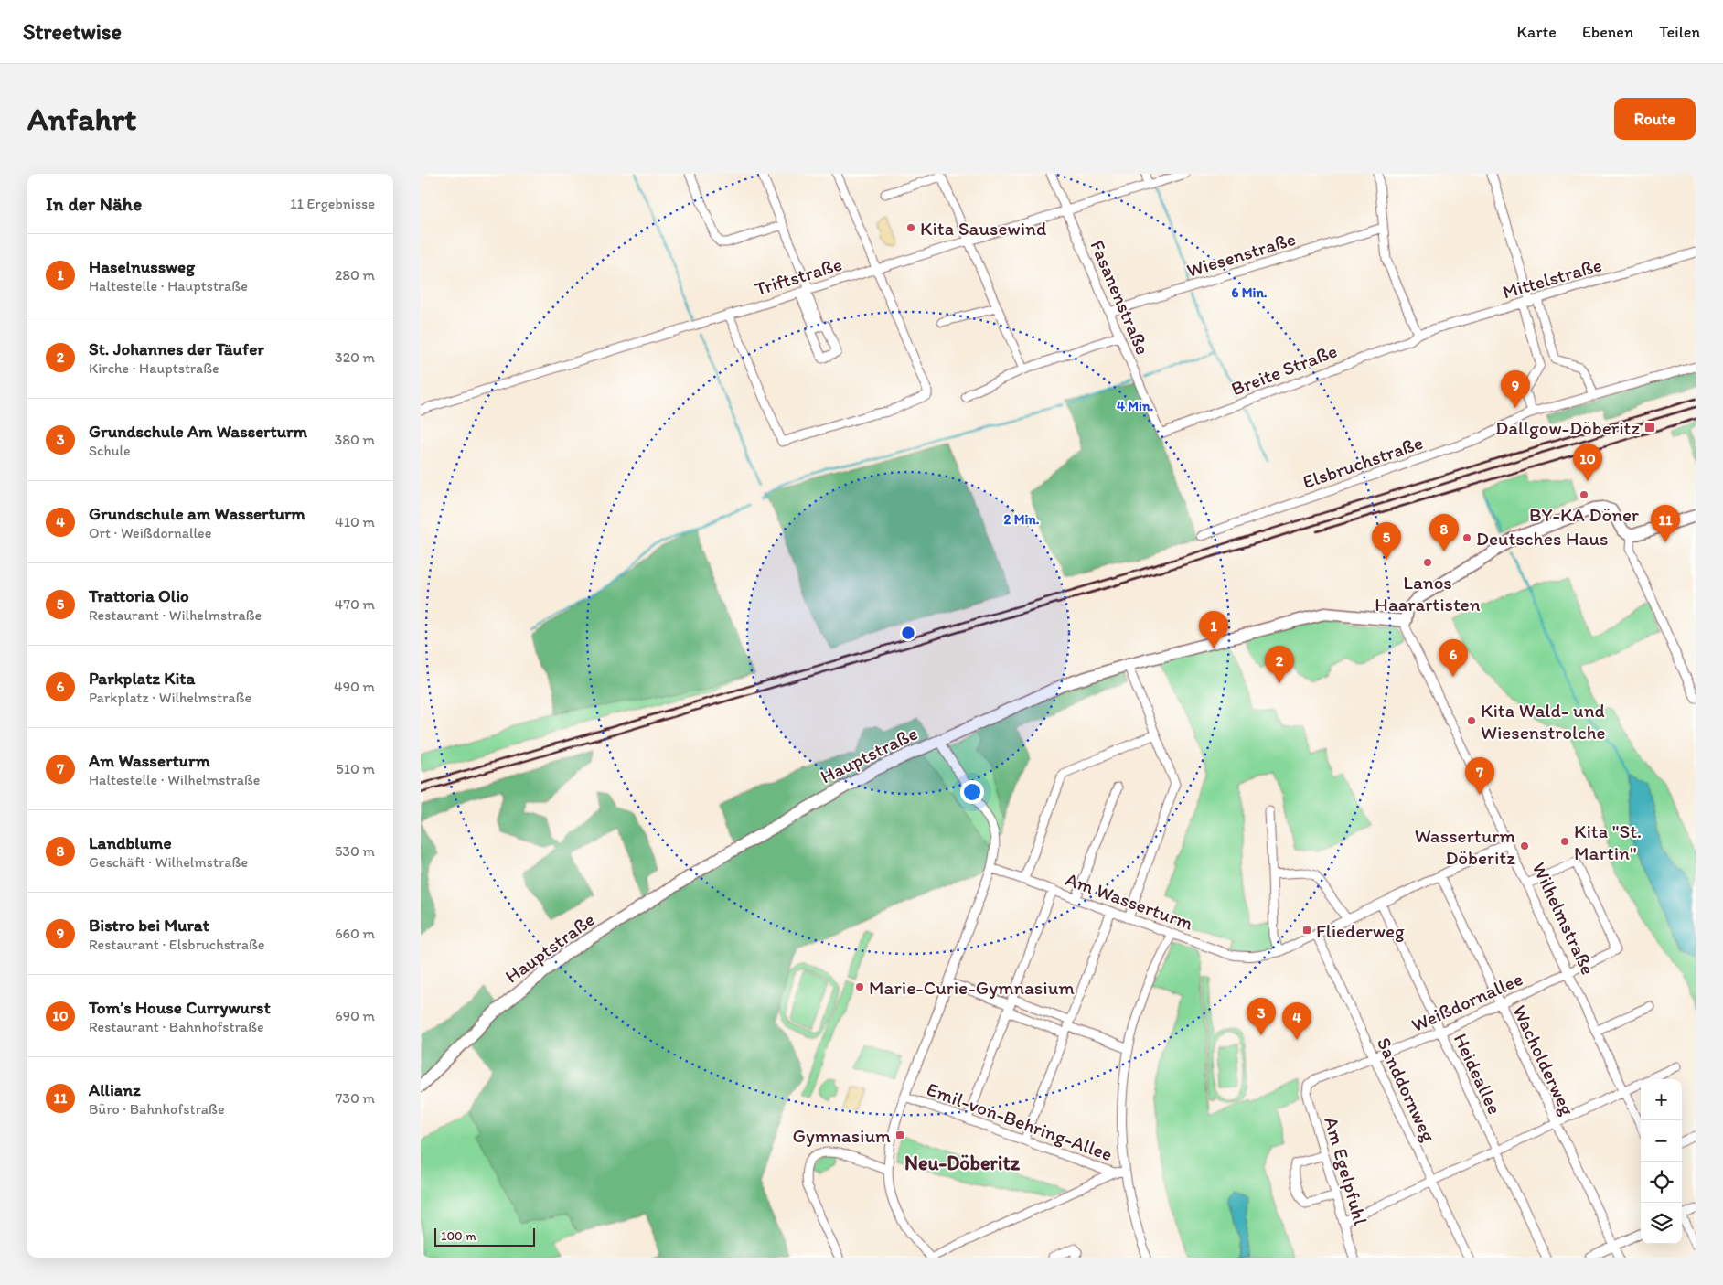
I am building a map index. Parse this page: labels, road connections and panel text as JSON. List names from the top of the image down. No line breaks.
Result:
{"streets":{"street":["Wiesenstraße","Triftstraße","Mittelstraße","Fasanenstraße","Breite Straße","Elsbruchstraße","Hauptstraße","Am Wasserturm","Wilhelmstraße","Weißdornallee","Wacholderweg","Heideallee","Sanddornweg","Emil-von-Behring-Allee","Am Egelpfuhl"]},"crossings":[["Wiesenstraße","Fasanenstraße"],["Triftstraße","Fasanenstraße"],["Mittelstraße","Breite Straße"],["Fasanenstraße","Breite Straße"],["Hauptstraße","Wilhelmstraße"],["Am Wasserturm","Wilhelmstraße"],["Am Wasserturm","Wacholderweg"],["Am Wasserturm","Heideallee"],["Am Wasserturm","Sanddornweg"],["Wilhelmstraße","Weißdornallee"],["Weißdornallee","Wacholderweg"],["Weißdornallee","Heideallee"],["Weißdornallee","Sanddornweg"],["Weißdornallee","Am Egelpfuhl"]],"districts":["Neu-Döberitz"],"places":{"other":["Kita Sausewind","BY-KA Döner","Deutsches Haus","Lanos Haarartisten","Kita Wald- und Wiesenstrolche","Kita \"St. Martin\"","Wasserturm Döberitz","Marie-Curie-Gymnasium"],"transit":["Dallgow-Döberitz","Fliederweg","Gymnasium"]},"scale_bar":"100 m","page":{"header":"Streetwise","nav":["Karte","Ebenen","Teilen"],"buttons":"Route","title":"Anfahrt","heading":["In der Nähe","11 Ergebnisse"],"list":[{"mark":"1","name":"Haselnussweg","note":"Haltestelle · Hauptstraße","value":"280 m"},{"mark":"2","name":"St. Johannes der Täufer","note":"Kirche · Hauptstraße","value":"320 m"},{"mark":"3","name":"Grundschule Am Wasserturm","note":"Schule","value":"380 m"},{"mark":"4","name":"Grundschule am Wasserturm","note":"Ort · Weißdornallee","value":"410 m"},{"mark":"5","name":"Trattoria Olio","note":"Restaurant · Wilhelmstraße","value":"470 m"},{"mark":"6","name":"Parkplatz Kita","note":"Parkplatz · Wilhelmstraße","value":"490 m"},{"mark":"7","name":"Am Wasserturm","note":"Haltestelle · Wilhelmstraße","value":"510 m"},{"mark":"8","name":"Landblume","note":"Geschäft · Wilhelmstraße","value":"530 m"},{"mark":"9","name":"Bistro bei Murat","note":"Restaurant · Elsbruchstraße","value":"660 m"},{"mark":"10","name":"Tom’s House Currywurst","note":"Restaurant · Bahnhofstraße","value":"690 m"},{"mark":"11","name":"Allianz","note":"Büro · Bahnhofstraße","value":"730 m"}],"pins":["9","10","11","8","5","1","6","2","7","3","4"],"map_buttons":["+","−"],"scale":"100 m"},"rings":["6 Min.","4 Min.","2 Min."]}
